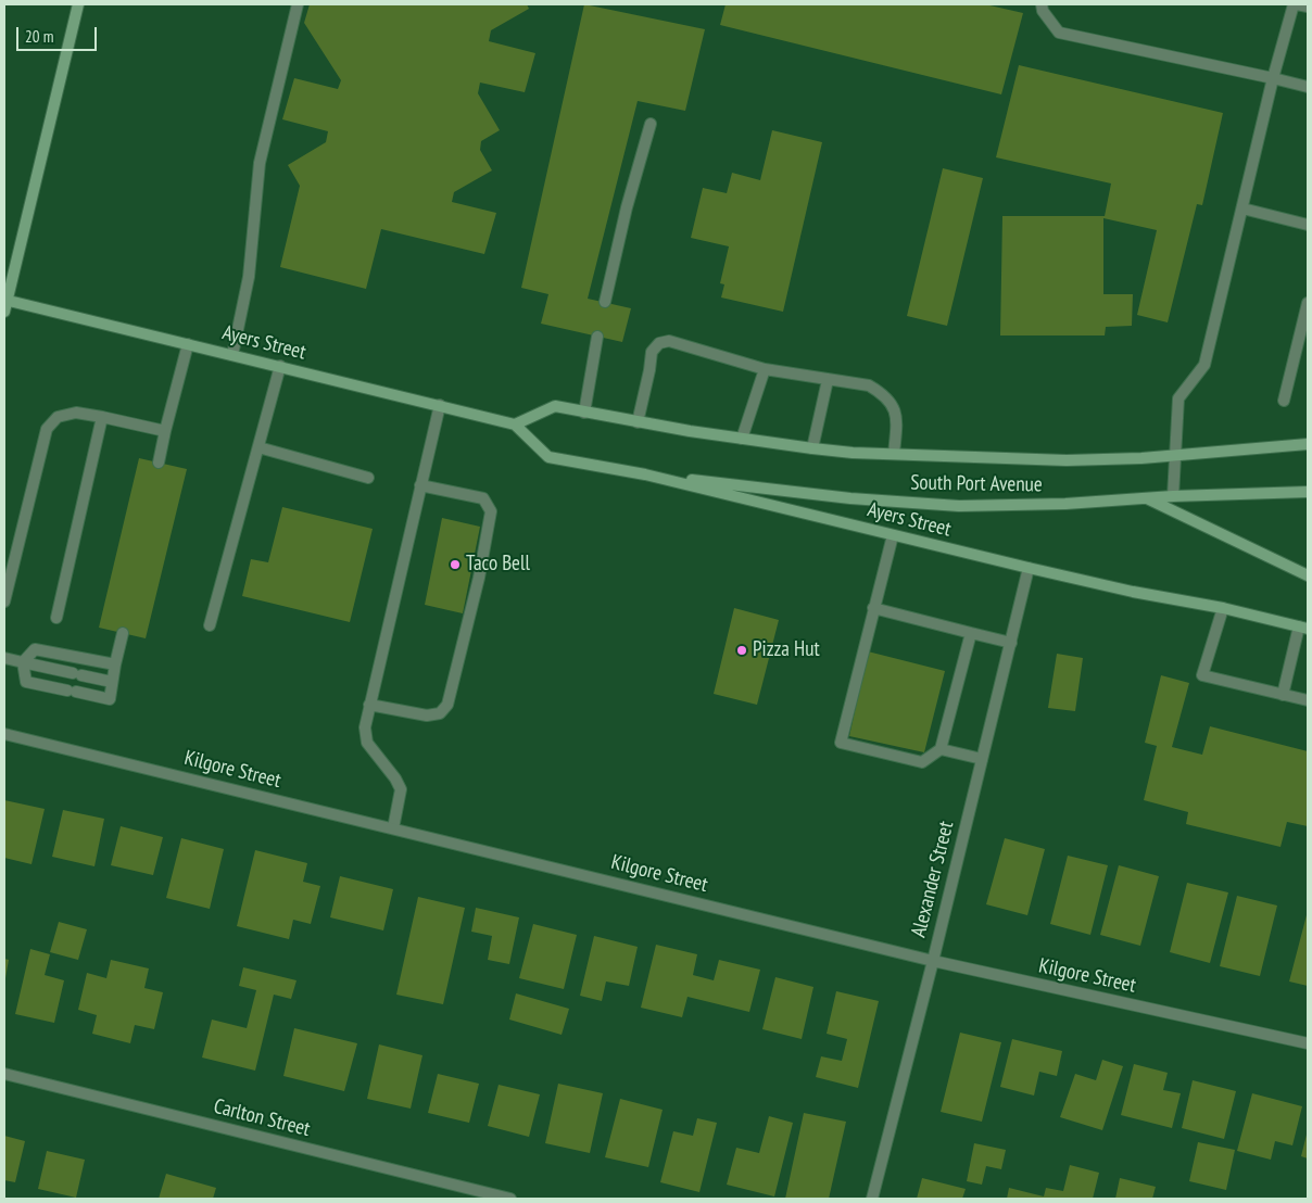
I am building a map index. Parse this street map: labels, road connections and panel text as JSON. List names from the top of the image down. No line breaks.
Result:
{"streets":{"main road":["Ayers Street","South Port Avenue"],"street":["Kilgore Street","Alexander Street","Carlton Street"]},"crossings":[["Ayers Street","South Port Avenue"],["Ayers Street","Alexander Street"],["Kilgore Street","Alexander Street"]],"places":["Taco Bell","Pizza Hut"],"scale_bar":"20 m"}
